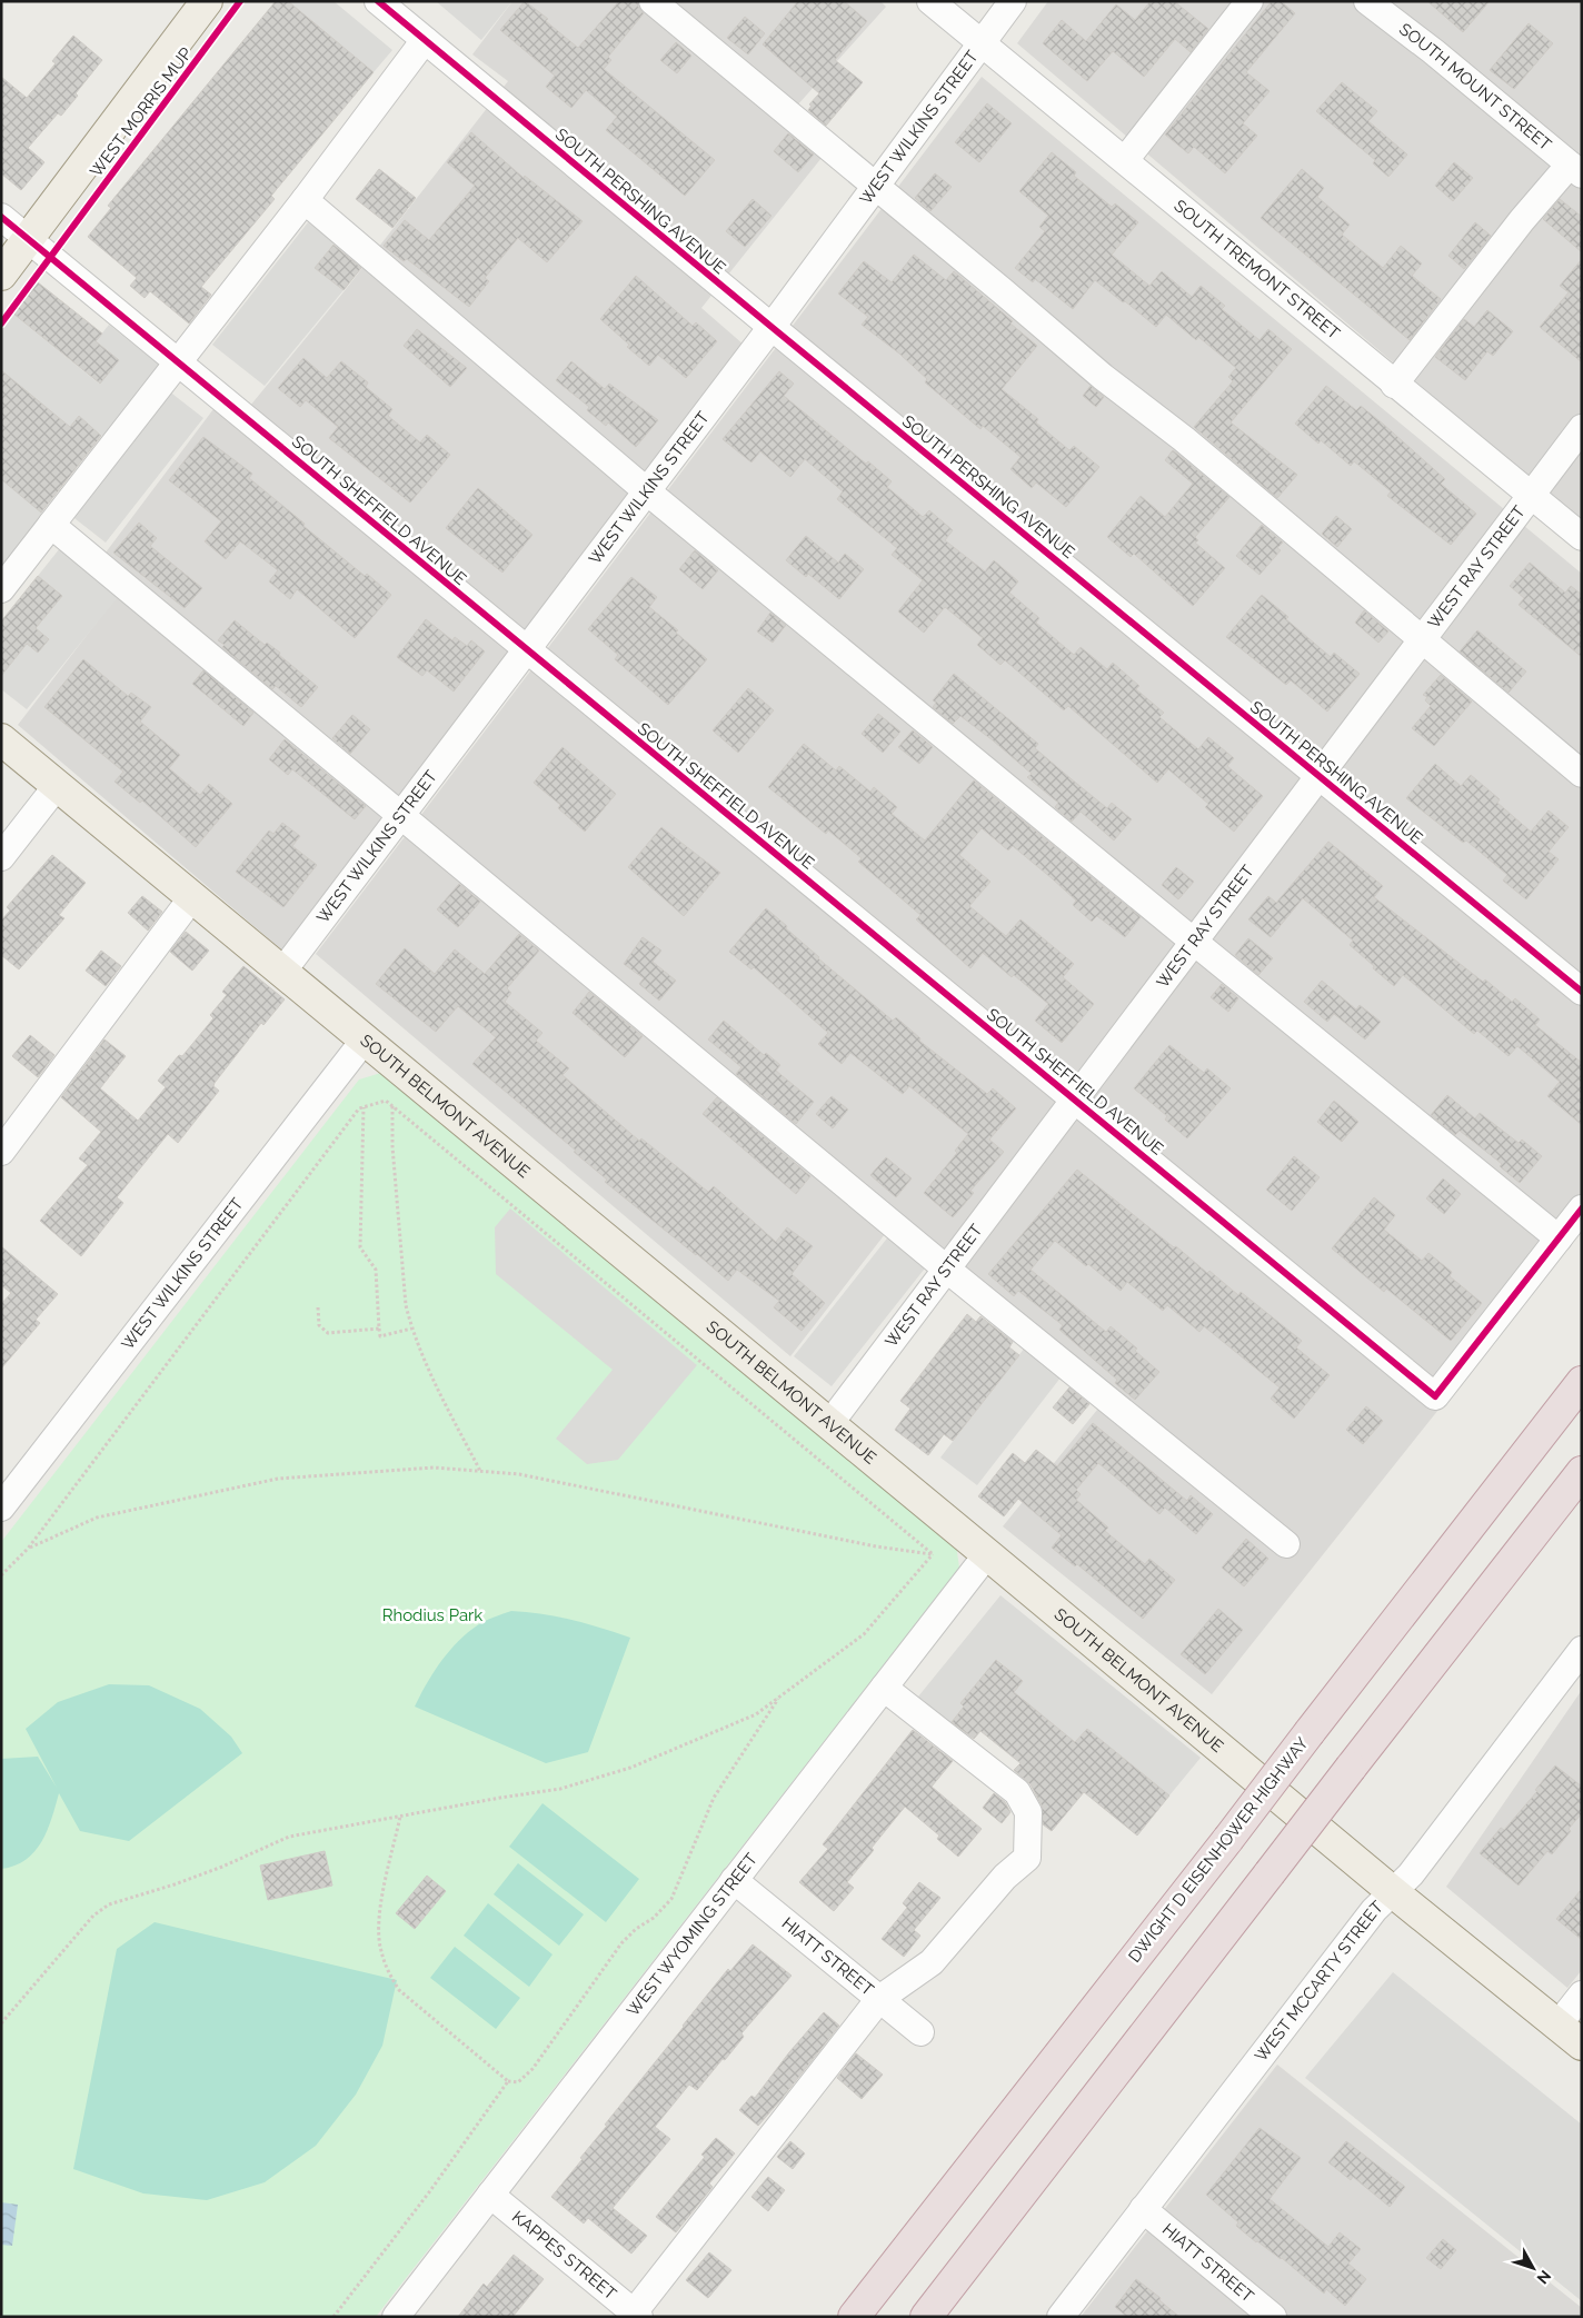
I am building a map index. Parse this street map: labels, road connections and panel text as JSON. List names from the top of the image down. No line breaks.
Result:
{"streets":{"highway":["DWIGHT D EISENHOWER HIGHWAY"],"main road":["SOUTH BELMONT AVENUE"],"street":["SOUTH MOUNT STREET","WEST WILKINS STREET","SOUTH PERSHING AVENUE","SOUTH TREMONT STREET","SOUTH SHEFFIELD AVENUE","WEST RAY STREET","WEST WYOMING STREET","HIATT STREET","WEST MCCARTY STREET","KAPPES STREET"],"cycle path":["WEST MORRIS MUP"]},"crossings":[["WEST WILKINS STREET","SOUTH PERSHING AVENUE"],["WEST WILKINS STREET","SOUTH TREMONT STREET"],["WEST WILKINS STREET","SOUTH SHEFFIELD AVENUE"],["WEST WILKINS STREET","SOUTH BELMONT AVENUE"],["SOUTH PERSHING AVENUE","WEST RAY STREET"],["SOUTH TREMONT STREET","WEST RAY STREET"],["SOUTH SHEFFIELD AVENUE","WEST RAY STREET"],["WEST RAY STREET","SOUTH BELMONT AVENUE"],["SOUTH BELMONT AVENUE","WEST WYOMING STREET"],["SOUTH BELMONT AVENUE","WEST MCCARTY STREET"],["WEST WYOMING STREET","HIATT STREET"],["WEST WYOMING STREET","KAPPES STREET"],["HIATT STREET","WEST MCCARTY STREET"]],"parks":["Rhodius Park"],"north":"bottom right"}
